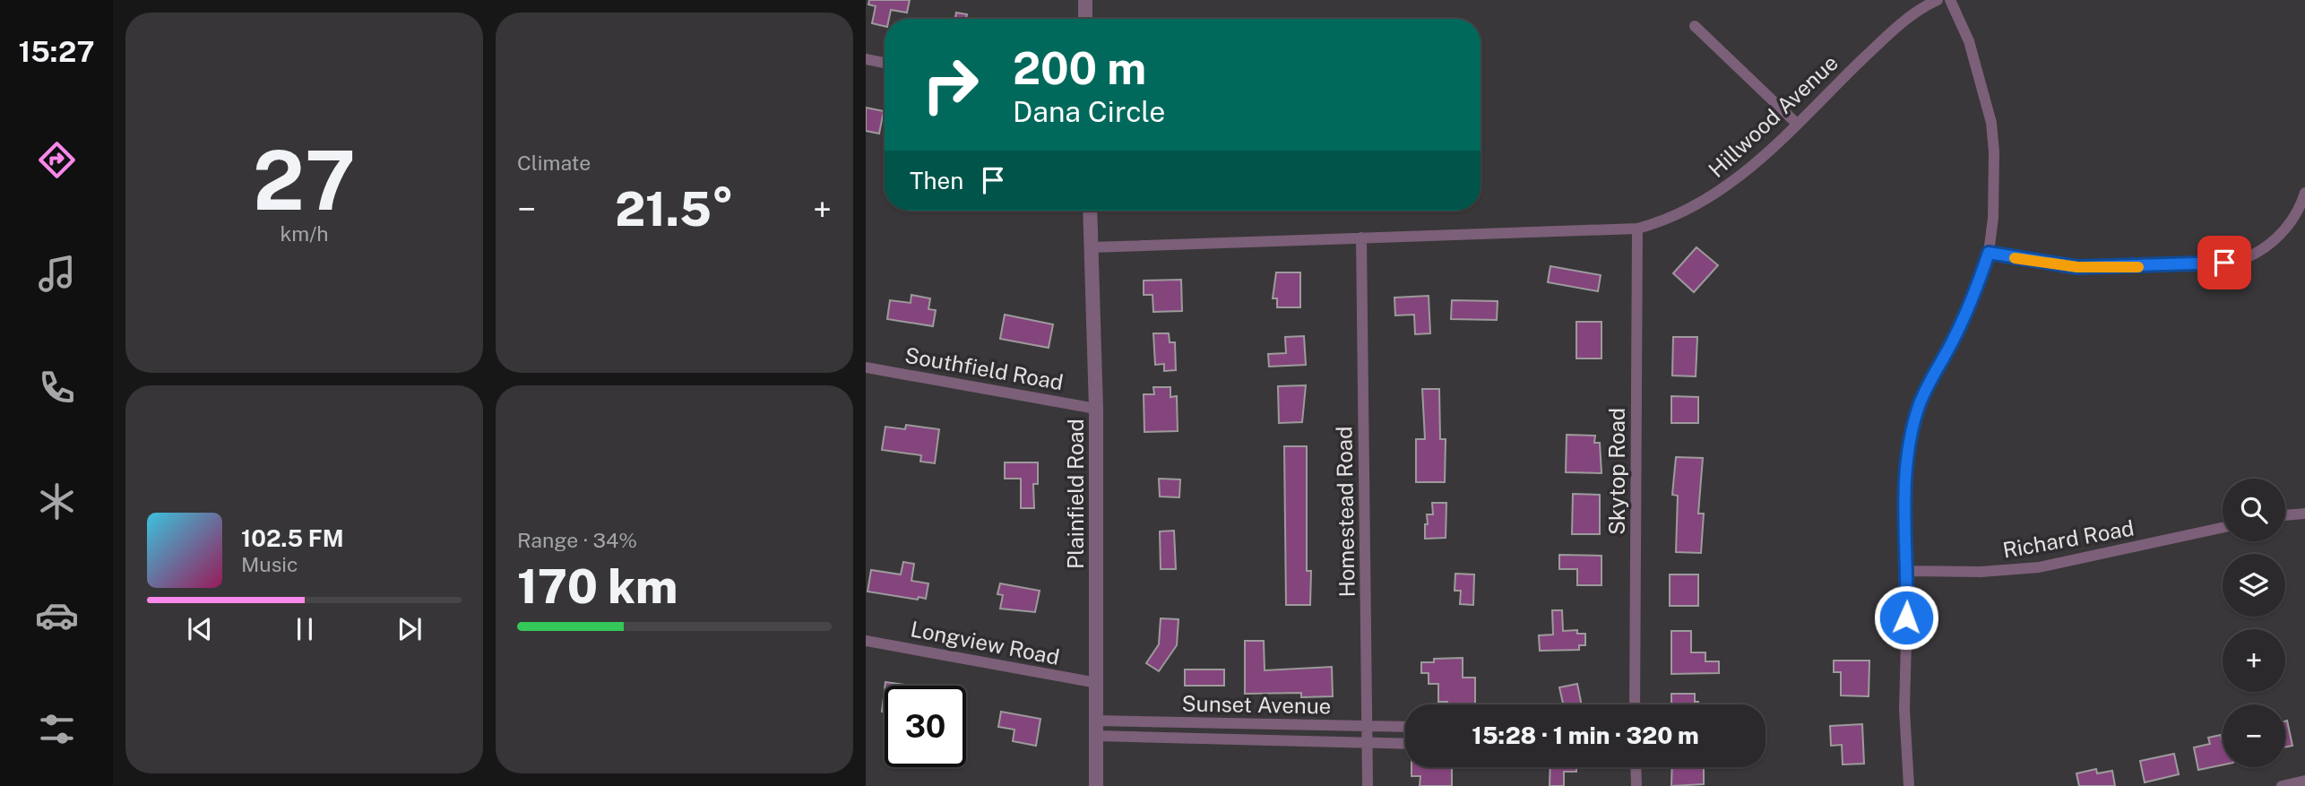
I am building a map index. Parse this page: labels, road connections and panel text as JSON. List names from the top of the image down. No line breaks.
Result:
{"streets":{"street":["Hillwood Avenue","Southfield Road","Skytop Road","Plainfield Road","Homestead Road","Richard Road","Longview Road","Sunset Avenue"]},"crossings":[["Hillwood Avenue","Skytop Road"],["Hillwood Avenue","Plainfield Road"],["Hillwood Avenue","Homestead Road"],["Southfield Road","Plainfield Road"],["Plainfield Road","Longview Road"],["Plainfield Road","Sunset Avenue"],["Homestead Road","Sunset Avenue"]],"page":{"tabs":"15:27","tile":[["27","km/h"],"Climate",["Range · 34%","170 km"]],"turn":["200 m","Dana Circle"],"then":"Then","heat":["−","21.5°","+"],"map_buttons":["+","−"],"song":["102.5 FM","Music"],"limit":"30","trip":"15:28 · 1 min · 320 m"}}
